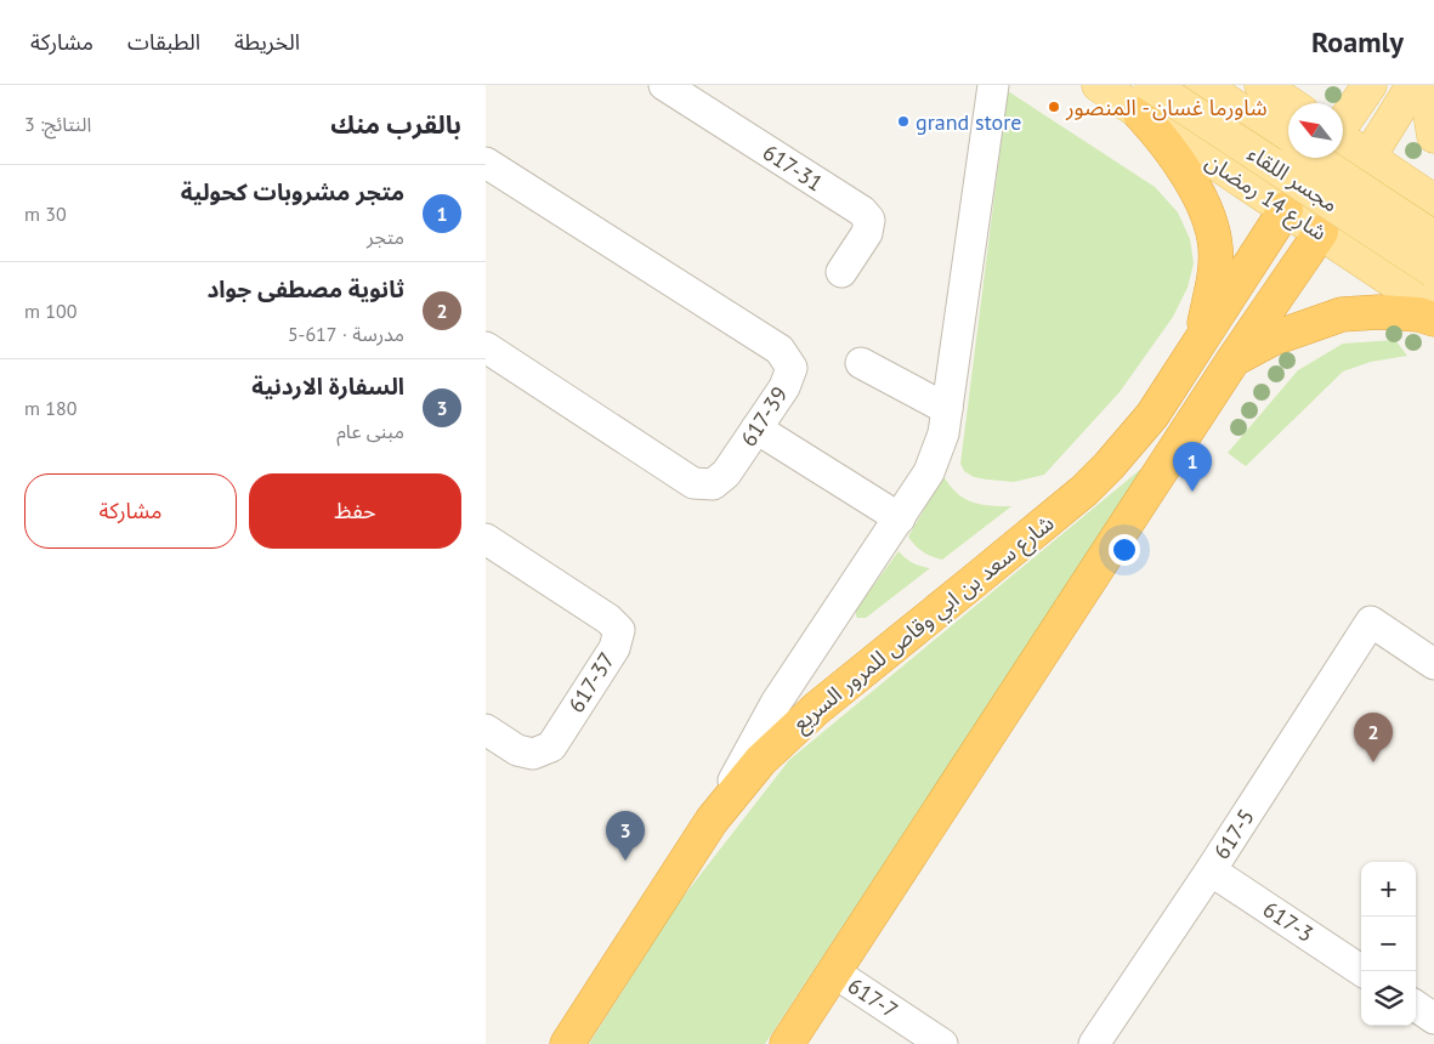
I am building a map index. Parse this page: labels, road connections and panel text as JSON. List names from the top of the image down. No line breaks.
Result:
{"streets":{"highway":["شارع سعد بن ابي وقاص للمرور السريع"],"main road":["مجسر اللقاء","شارع 14 رمضان"],"street":["617-31","617-39","617-37","617-5","617-3","617-7"]},"crossings":[["مجسر اللقاء","شارع 14 رمضان"],["شارع 14 رمضان","شارع سعد بن ابي وقاص للمرور السريع"],["617-5","617-3"]],"places":["شاورما غسان - المنصور","grand store"],"north":"top left","page":{"header":"Roamly","nav":["الخريطة","الطبقات","مشاركة"],"heading":["بالقرب منك","النتائج: 3"],"list":[{"mark":"1","name":"متجر مشروبات كحولية","note":"متجر","value":"30 m"},{"mark":"2","name":"ثانوية مصطفى جواد","note":"مدرسة · 617-5","value":"100 m"},{"mark":"3","name":"السفارة الاردنية","note":"مبنى عام","value":"180 m"}],"pins":["1","2","3"],"buttons":["حفظ","مشاركة"],"map_buttons":["+","−"]}}
